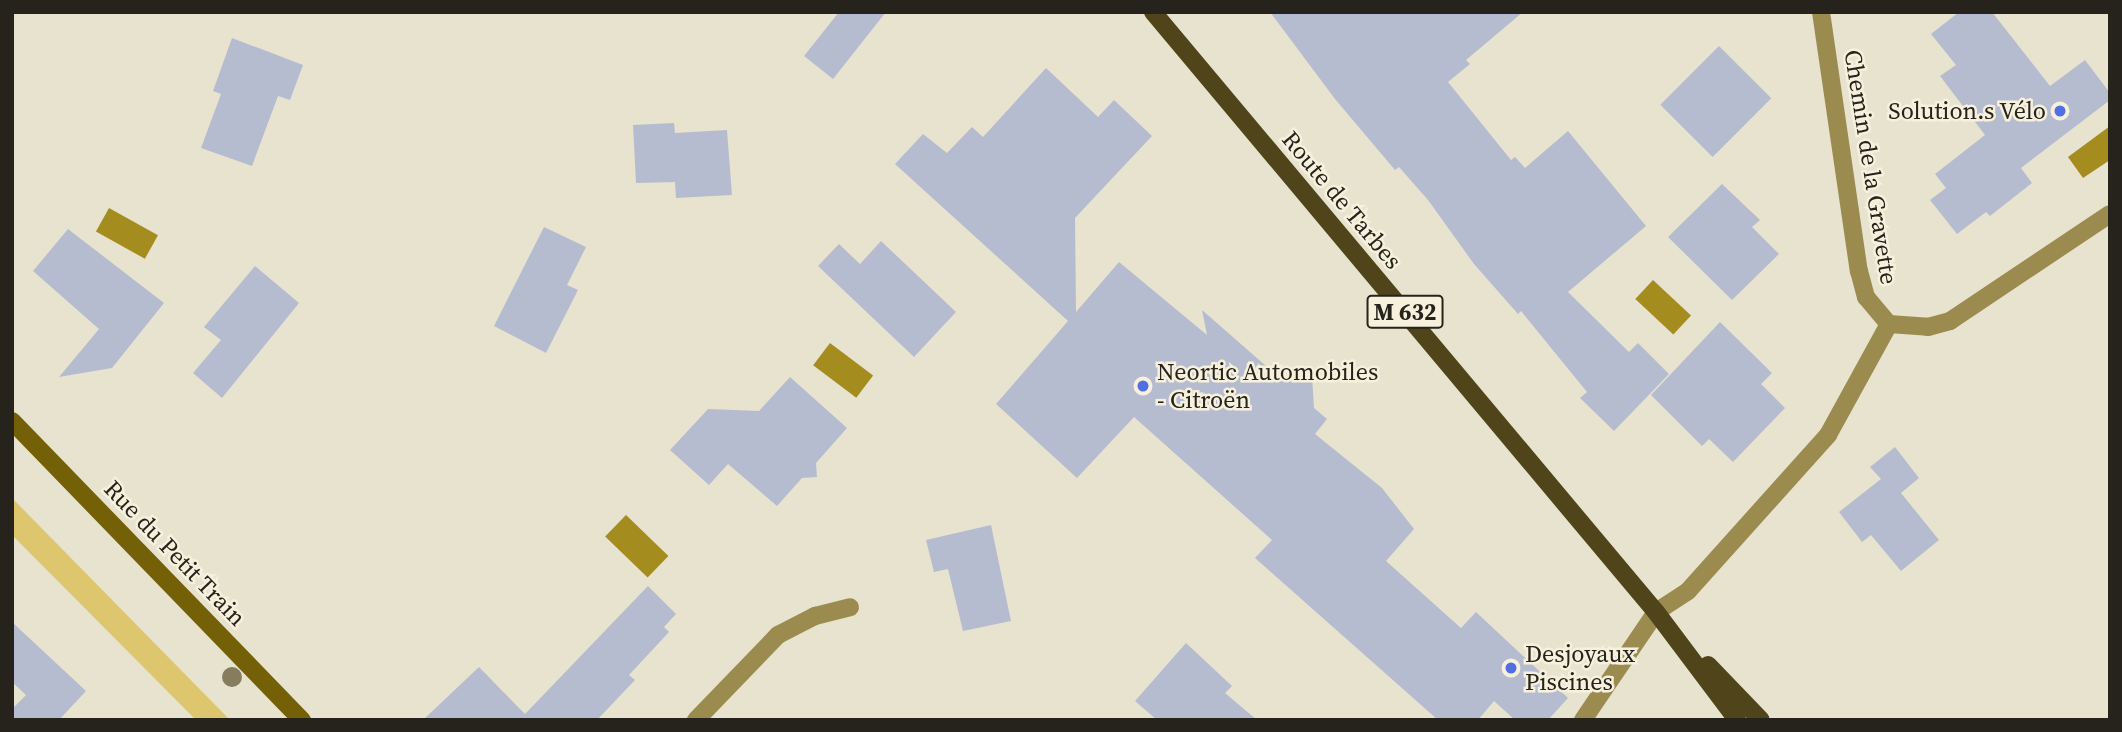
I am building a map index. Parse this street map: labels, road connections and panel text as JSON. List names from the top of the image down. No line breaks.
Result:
{"streets":{"main road":["Route de Tarbes","M 632"],"street":["Chemin de la Gravette","Rue du Petit Train"]},"places":["Solution.s Vélo","Neortic Automobiles - Citroën","Desjoyaux Piscines"]}
